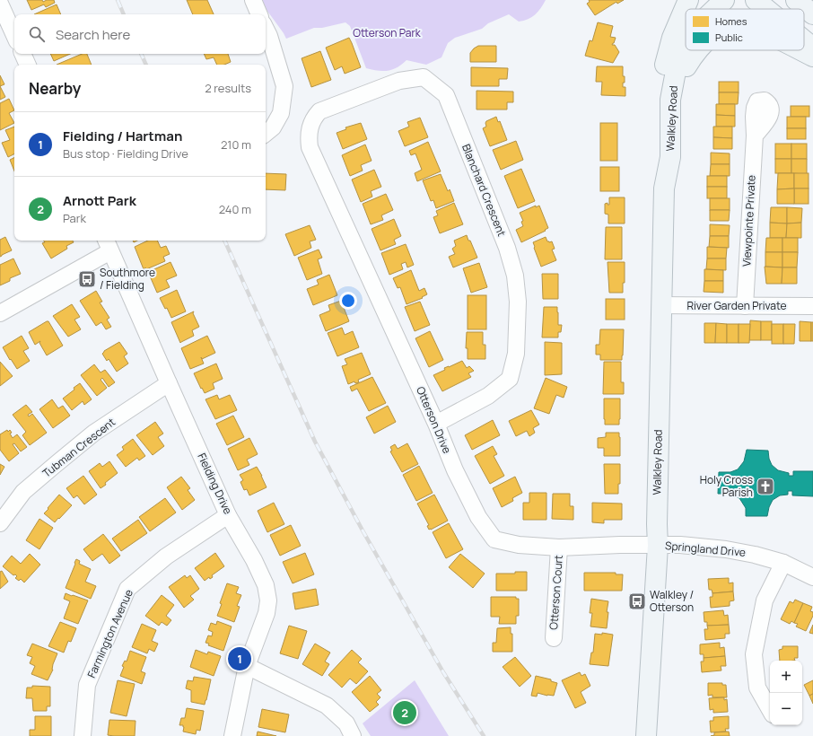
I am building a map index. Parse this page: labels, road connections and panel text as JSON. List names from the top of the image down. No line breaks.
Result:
{"streets":{"main road":["Walkley Road"],"street":["Blanchard Crescent","Viewpointe Private","River Garden Private","Otterson Drive","Tubman Crescent","Fielding Drive","Springland Drive","Otterson Court","Farmington Avenue"]},"crossings":[["Walkley Road","River Garden Private"],["Walkley Road","Otterson Drive"],["Walkley Road","Springland Drive"],["Blanchard Crescent","Otterson Drive"],["Viewpointe Private","River Garden Private"],["Otterson Drive","Springland Drive"],["Otterson Drive","Otterson Court"],["Tubman Crescent","Fielding Drive"],["Fielding Drive","Farmington Avenue"]],"parks":["Otterson Park"],"places":{"bus stop":["Southmore / Fielding","Walkley / Otterson"],"church":["Holy Cross Parish"]},"legend":["Homes","Public"],"page":{"search":"Search here","heading":["Nearby","2 results"],"list":[{"mark":"1","name":"Fielding / Hartman","note":"Bus stop · Fielding Drive","value":"210 m"},{"mark":"2","name":"Arnott Park","note":"Park","value":"240 m"}],"pins":["1","2"],"map_buttons":["+","−"]}}
